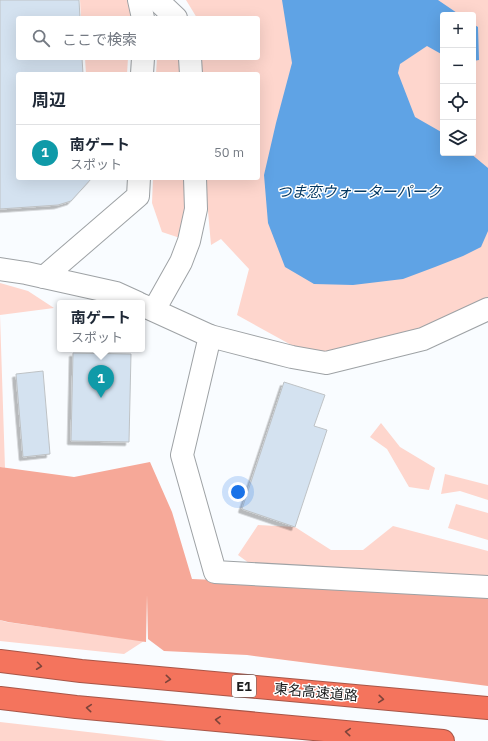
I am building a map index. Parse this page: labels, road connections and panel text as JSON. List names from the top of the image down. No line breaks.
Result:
{"streets":{"highway":["E1","東名高速道路"]},"water":["つま恋ウォーターパーク"],"page":{"map_buttons":["+","−"],"search":"ここで検索","heading":"周辺","list":[{"mark":"1","name":"南ゲート","note":"スポット","value":"50 m"}],"popup":["南ゲート","スポット"],"pins":"1"}}
